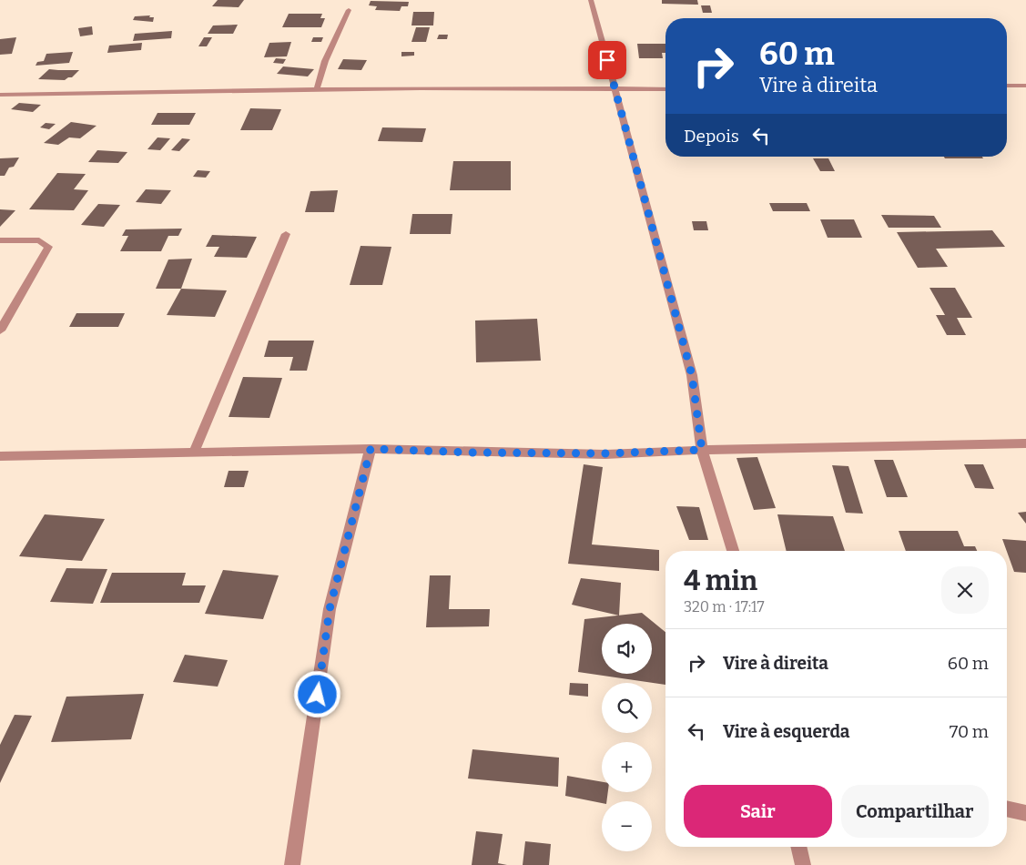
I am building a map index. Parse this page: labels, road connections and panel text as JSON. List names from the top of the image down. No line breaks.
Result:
{"page":{"turn":["60 m","Vire à direita"],"then":"Depois","heading":["4 min","320 m · 17:17"],"map_buttons":["+","−"],"list":[{"name":"Vire à direita","value":"60 m"},{"name":"Vire à esquerda","value":"70 m"}],"buttons":["Sair","Compartilhar"]}}
